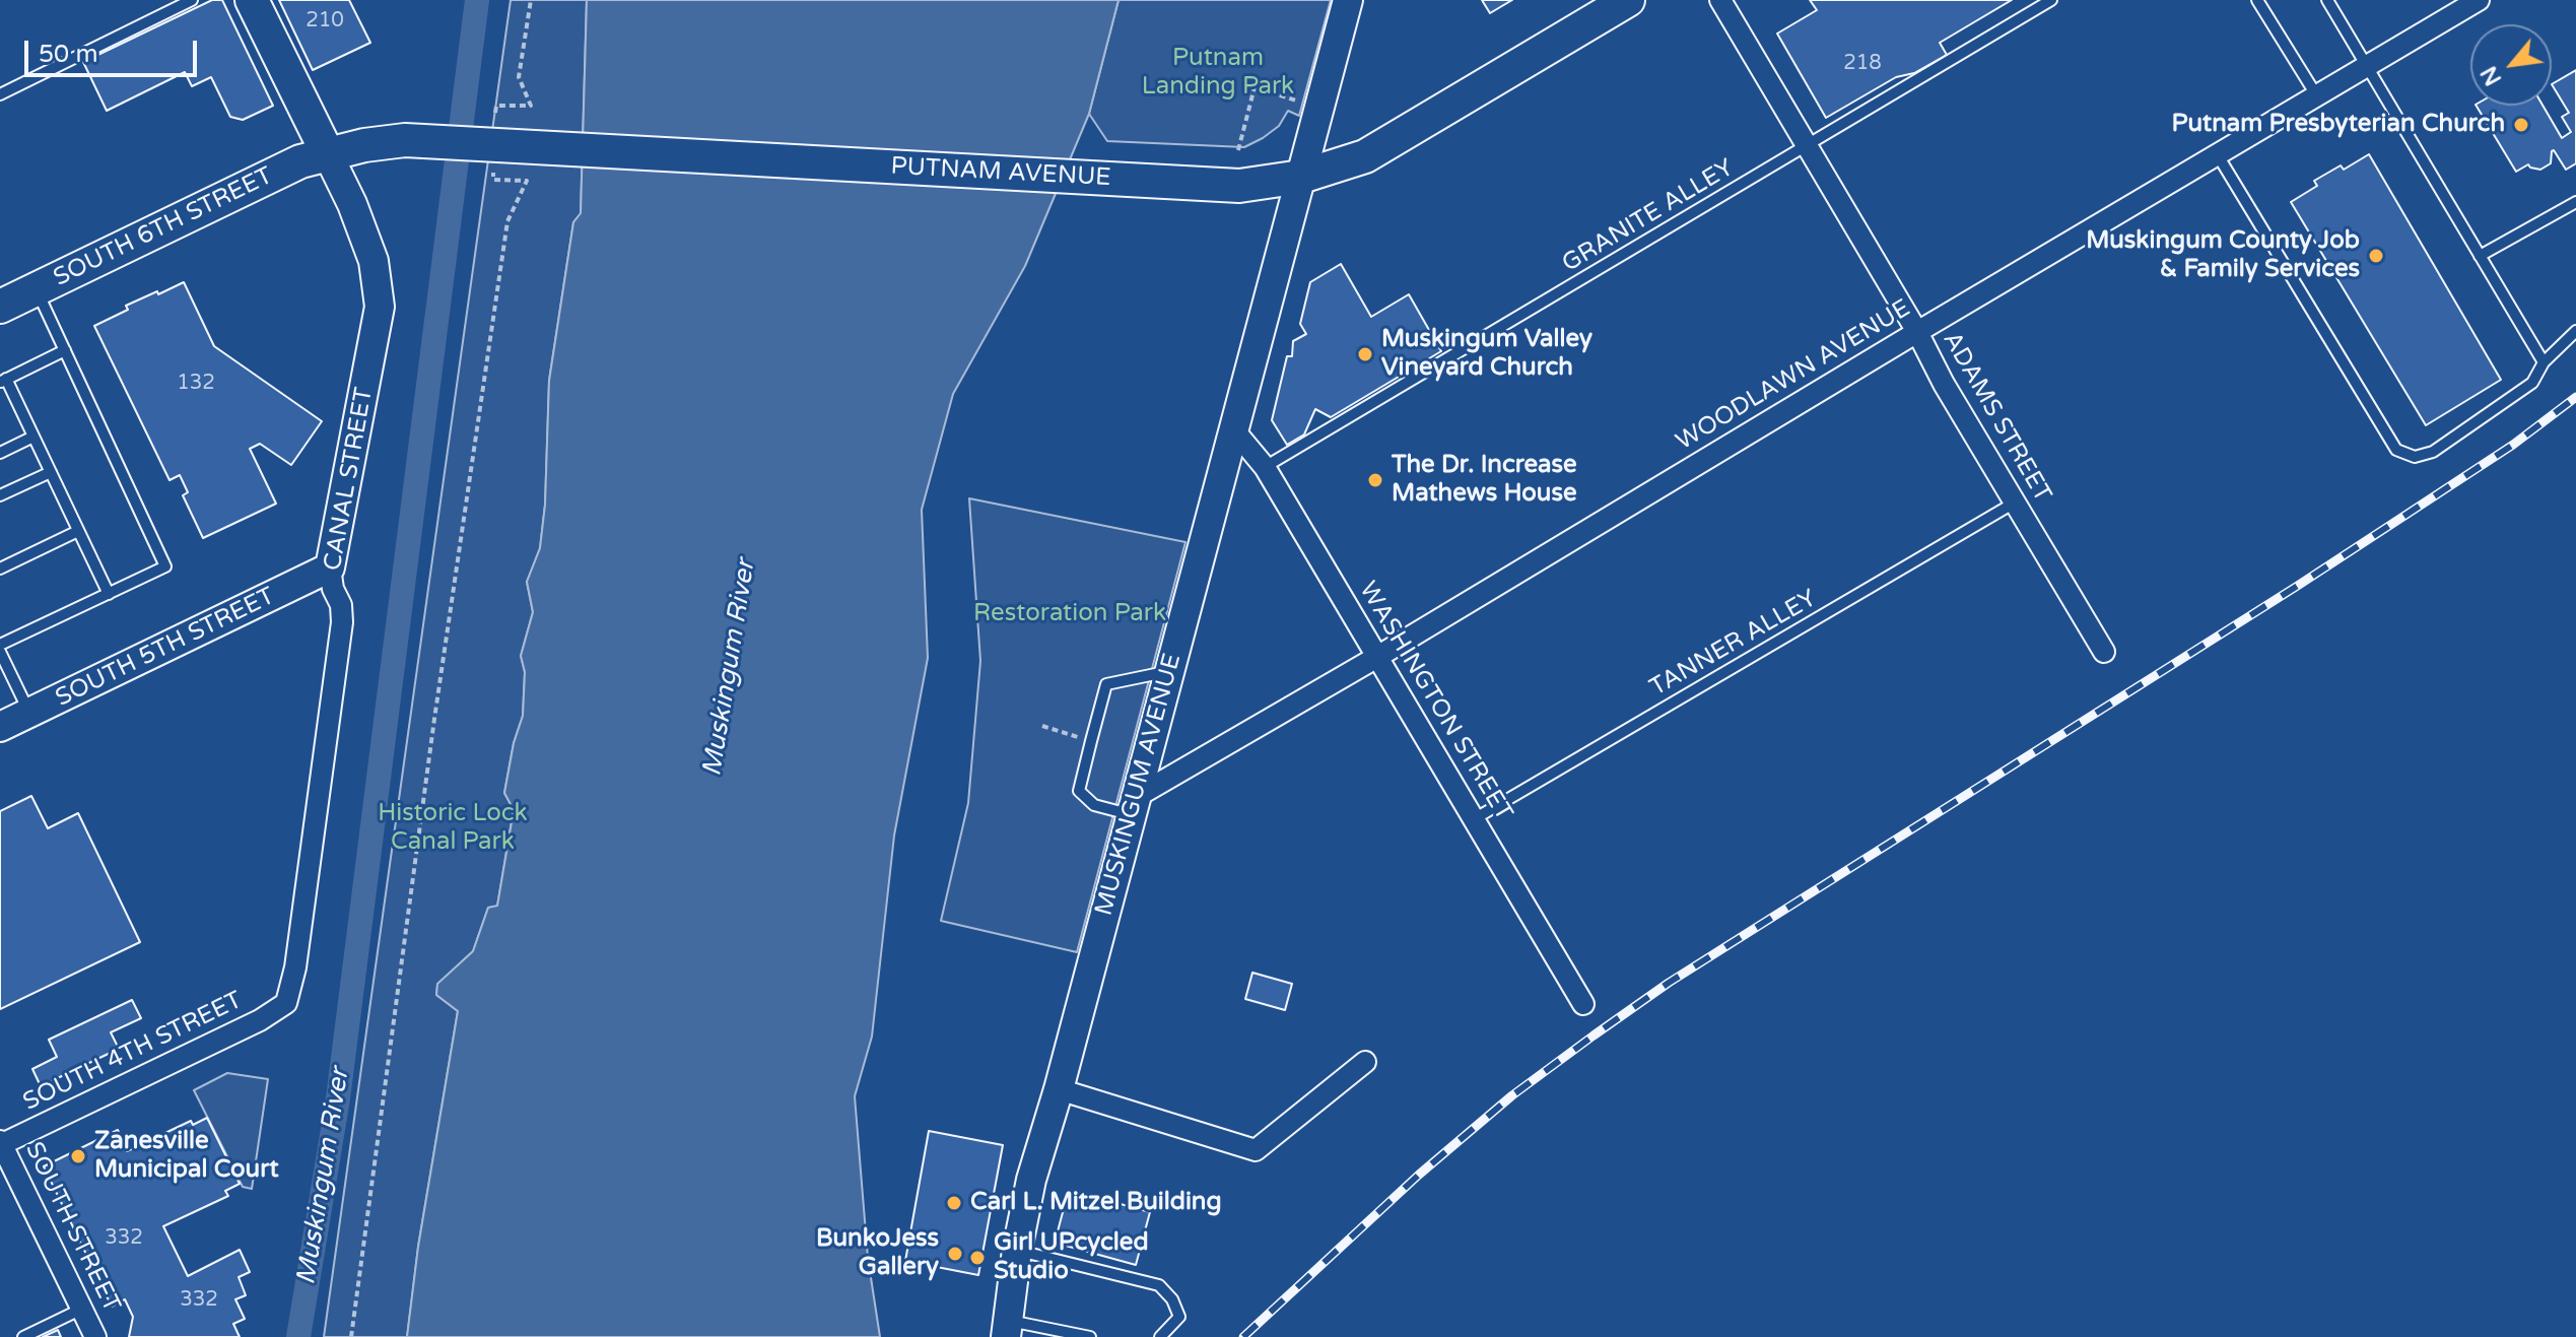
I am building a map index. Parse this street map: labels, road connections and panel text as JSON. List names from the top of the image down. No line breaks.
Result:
{"streets":{"main road":["PUTNAM AVENUE","SOUTH 6TH STREET"],"street":["WOODLAWN AVENUE","ADAMS STREET","CANAL STREET","SOUTH 5TH STREET","WASHINGTON STREET","MUSKINGUM AVENUE","SOUTH 4TH STREET","SOUTH STREET"],"lane":["GRANITE ALLEY","TANNER ALLEY"]},"crossings":[["PUTNAM AVENUE","SOUTH 6TH STREET"],["PUTNAM AVENUE","CANAL STREET"],["PUTNAM AVENUE","MUSKINGUM AVENUE"],["GRANITE ALLEY","ADAMS STREET"],["GRANITE ALLEY","WASHINGTON STREET"],["SOUTH 6TH STREET","CANAL STREET"],["WOODLAWN AVENUE","ADAMS STREET"],["WOODLAWN AVENUE","WASHINGTON STREET"],["WOODLAWN AVENUE","MUSKINGUM AVENUE"],["ADAMS STREET","TANNER ALLEY"],["CANAL STREET","SOUTH 5TH STREET"],["CANAL STREET","SOUTH 4TH STREET"],["TANNER ALLEY","WASHINGTON STREET"],["WASHINGTON STREET","MUSKINGUM AVENUE"],["SOUTH 4TH STREET","SOUTH STREET"]],"water":["Muskingum River"],"parks":["Putnam Landing Park","Restoration Park","Historic Lock Canal Park"],"places":["Putnam Presbyterian Church","Muskingum County Job & Family Services","Muskingum Valley Vineyard Church","The Dr. Increase Mathews House","Zanesville Municipal Court","Carl L. Mitzel Building","BunkoJess Gallery","Girl UPcycled Studio"],"house_numbers":["210","218","132","332","332"],"scale_bar":"50 m","north":"bottom left"}
